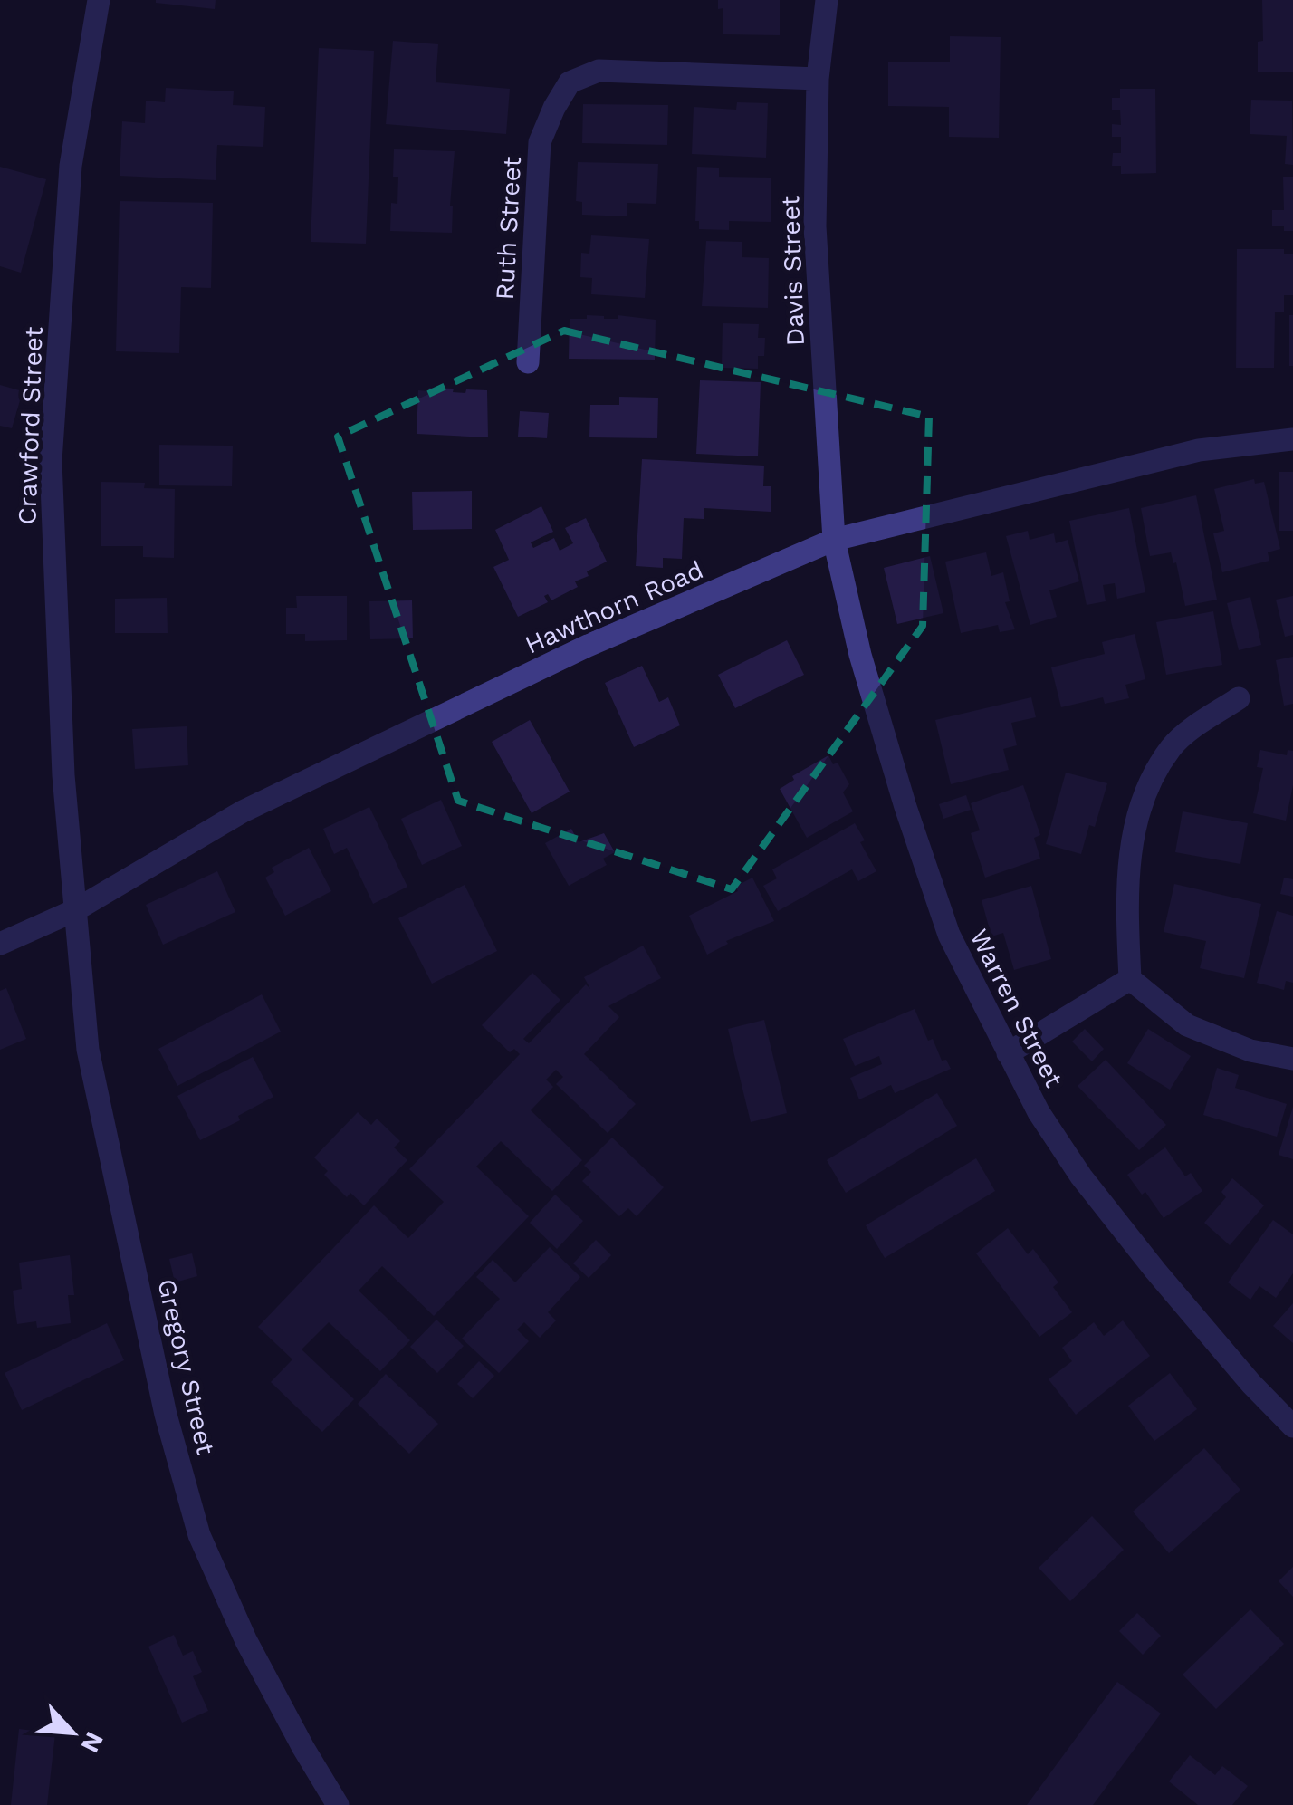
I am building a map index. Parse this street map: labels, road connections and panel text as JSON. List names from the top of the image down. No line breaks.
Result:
{"streets":{"street":["Ruth Street","Davis Street","Crawford Street","Hawthorn Road","Warren Street","Gregory Street"]},"crossings":[["Ruth Street","Davis Street"],["Davis Street","Hawthorn Road"],["Davis Street","Warren Street"],["Crawford Street","Hawthorn Road"],["Crawford Street","Gregory Street"],["Hawthorn Road","Warren Street"],["Hawthorn Road","Gregory Street"]],"north":"bottom right"}
